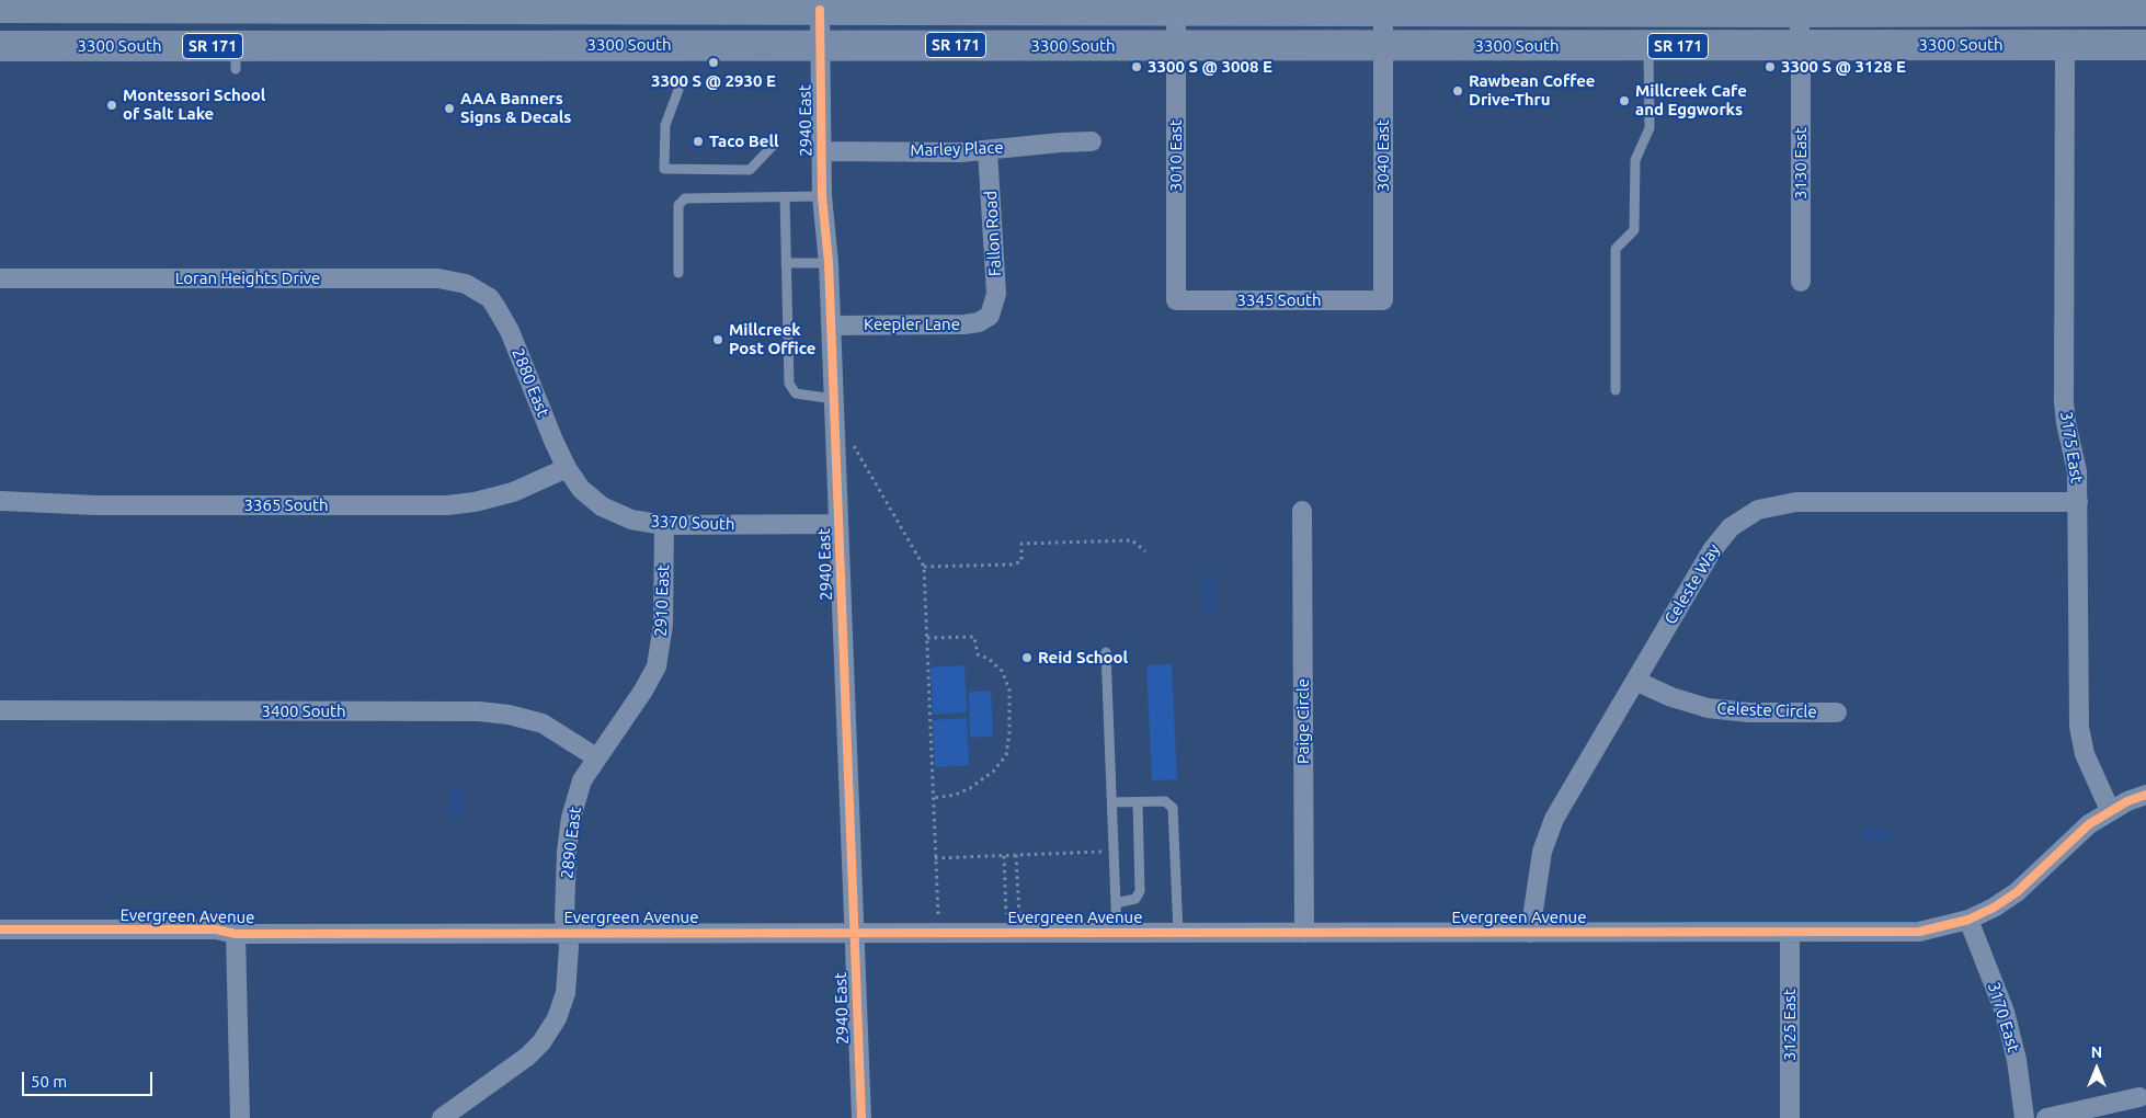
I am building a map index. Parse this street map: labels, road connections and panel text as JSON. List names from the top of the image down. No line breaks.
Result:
{"streets":{"main road":["3300 South","SR 171"],"street":["2940 East","Marley Place","3010 East","3040 East","3130 East","Fallon Road","Loran Heights Drive","3345 South","Keepler Lane","2880 East","3175 East","3365 South","3370 South","Celeste Way","2910 East","Celeste Circle","3400 South","Paige Circle","2890 East","Evergreen Avenue","3170 East","3125 East"]},"crossings":[["3300 South","2940 East"],["3300 South","3010 East"],["3300 South","3040 East"],["3300 South","3130 East"],["3300 South","3175 East"],["2940 East","Marley Place"],["2940 East","Keepler Lane"],["2940 East","3370 South"],["2940 East","Evergreen Avenue"],["Marley Place","Fallon Road"],["3010 East","3345 South"],["3040 East","3345 South"],["Fallon Road","Keepler Lane"],["Loran Heights Drive","2880 East"],["2880 East","3365 South"],["2880 East","3370 South"],["3175 East","Celeste Way"],["3175 East","Evergreen Avenue"],["3365 South","3370 South"],["3370 South","2910 East"],["Celeste Way","Celeste Circle"],["Celeste Way","Evergreen Avenue"],["2910 East","3400 South"],["2910 East","2890 East"],["3400 South","2890 East"],["Paige Circle","Evergreen Avenue"],["2890 East","Evergreen Avenue"],["Evergreen Avenue","3170 East"],["Evergreen Avenue","3125 East"]],"places":["3300 S @ 2930 E","3300 S @ 3008 E","3300 S @ 3128 E","Rawbean Coffee Drive-Thru","Millcreek Cafe and Eggworks","Montessori School of Salt Lake","AAA Banners Signs & Decals","Taco Bell","Millcreek Post Office","Reid School"],"scale_bar":"50 m","north":"top"}
